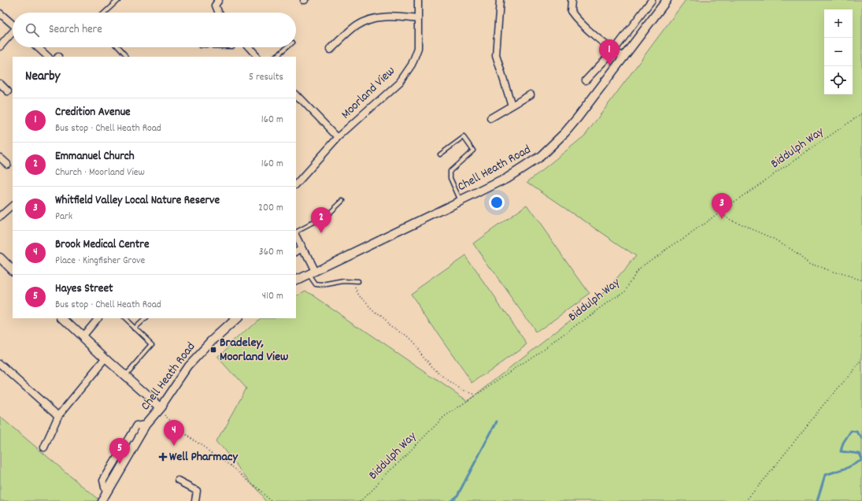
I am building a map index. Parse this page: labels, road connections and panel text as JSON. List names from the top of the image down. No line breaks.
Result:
{"streets":{"street":["Moorland View","Chell Heath Road"],"path":["Biddulph Way"]},"places":{"transit":["Bradeley, Moorland View"],"health":["Well Pharmacy"]},"page":{"map_buttons":["+","−"],"search":"Search here","pins":["1","3","2","4","5"],"heading":["Nearby","5 results"],"list":[{"mark":"1","name":"Credition Avenue","note":"Bus stop · Chell Heath Road","value":"160 m"},{"mark":"2","name":"Emmanuel Church","note":"Church · Moorland View","value":"160 m"},{"mark":"3","name":"Whitfield Valley Local Nature Reserve","note":"Park","value":"200 m"},{"mark":"4","name":"Brook Medical Centre","note":"Place · Kingfisher Grove","value":"360 m"},{"mark":"5","name":"Hayes Street","note":"Bus stop · Chell Heath Road","value":"410 m"}]}}
